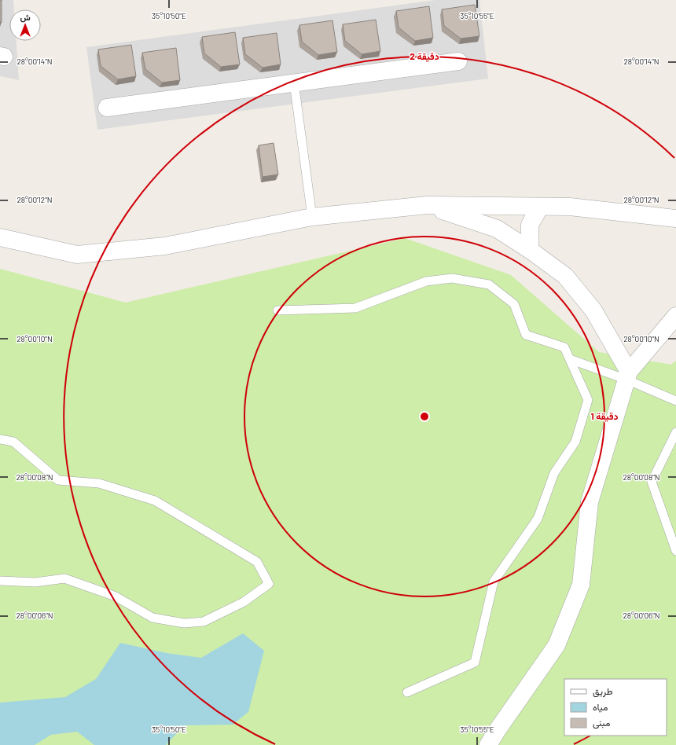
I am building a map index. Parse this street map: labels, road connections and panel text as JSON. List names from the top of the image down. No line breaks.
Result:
{"legend":["طريق","مياه","مبنى"],"north":"top","coordinates":["35°10'50\"E","35°10'55\"E","28°00'14\"N","28°00'12\"N","28°00'10\"N","28°00'08\"N","28°00'06\"N"],"rings":["2 دقيقة","1 دقيقة"]}
